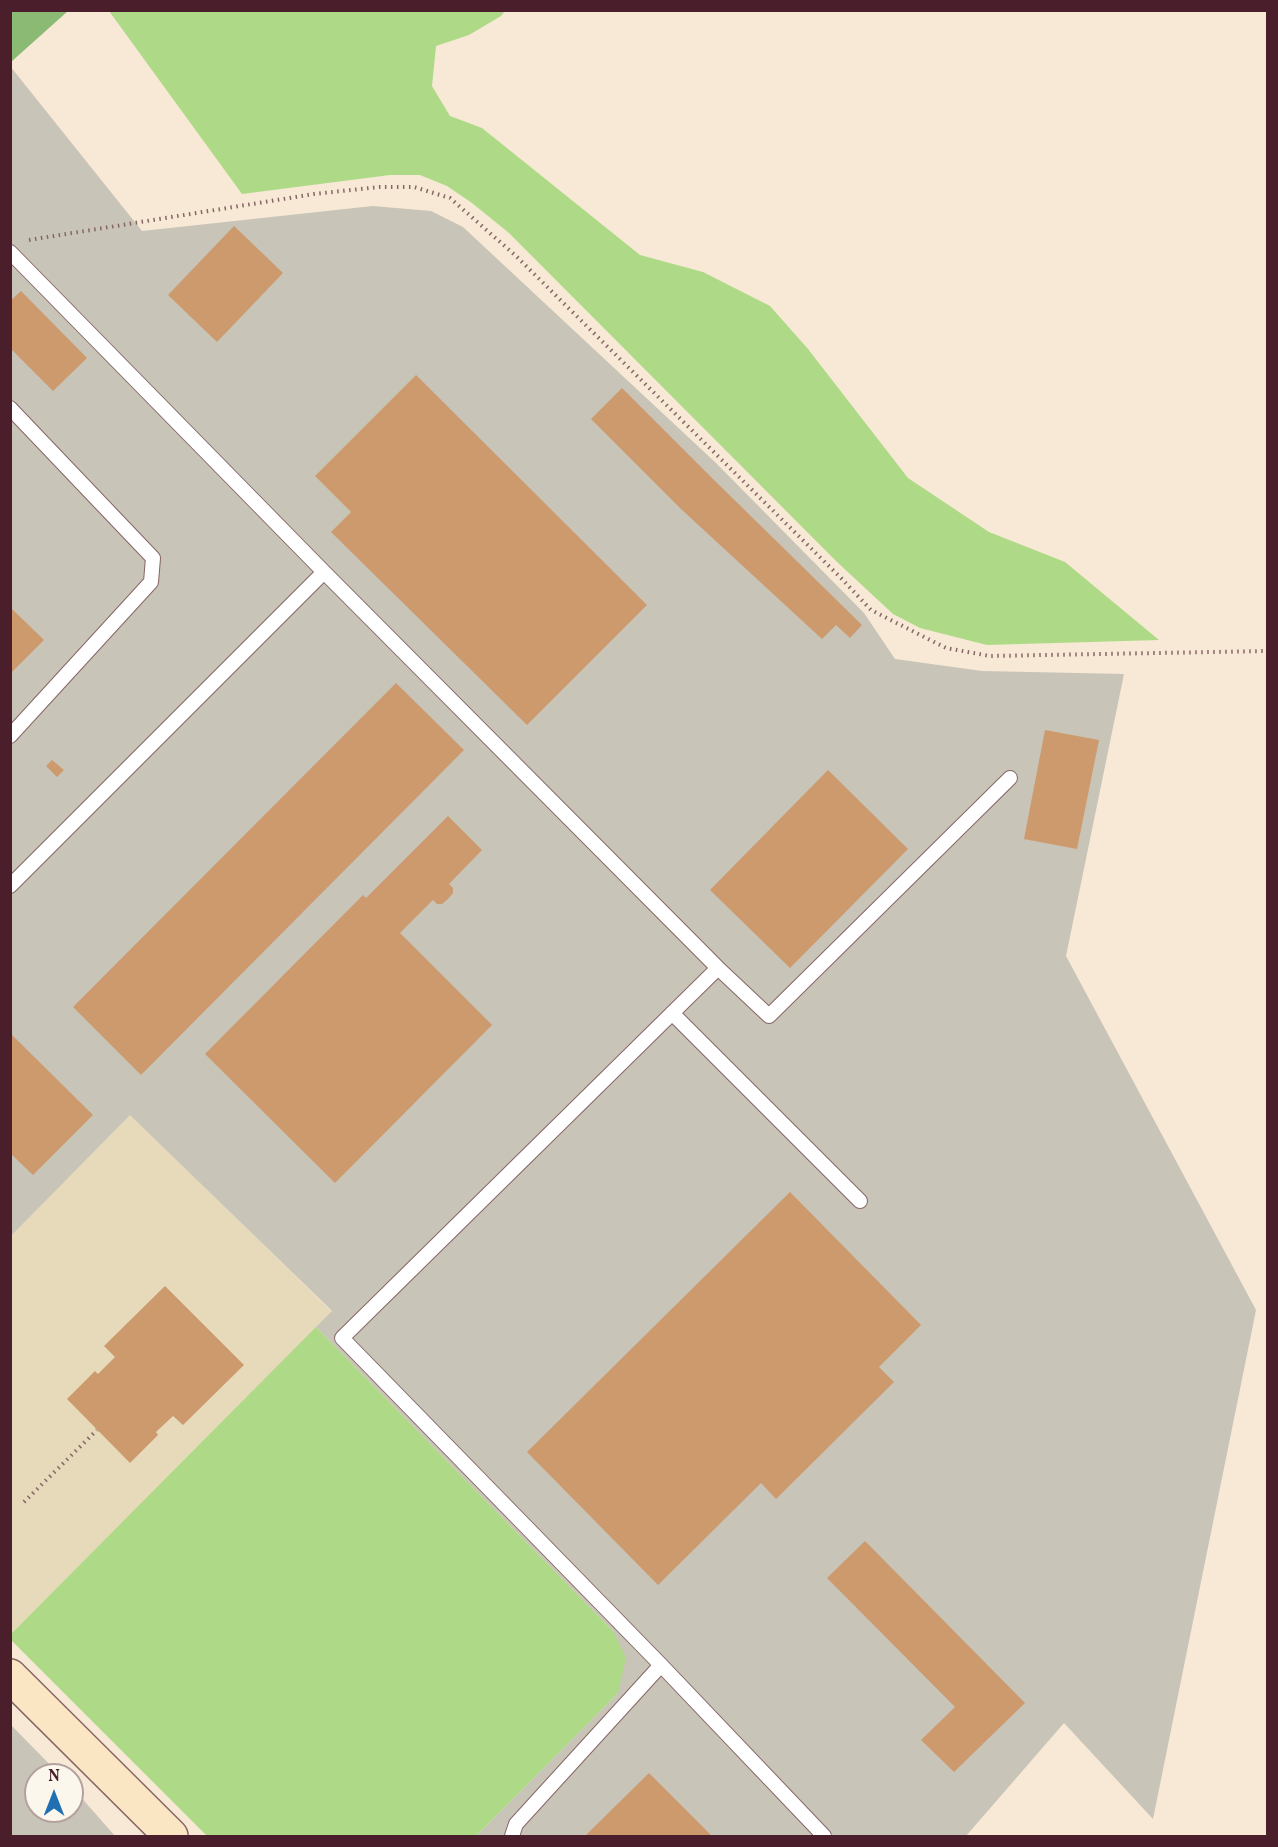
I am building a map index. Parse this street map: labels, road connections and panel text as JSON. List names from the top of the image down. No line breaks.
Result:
{"north":"top"}
